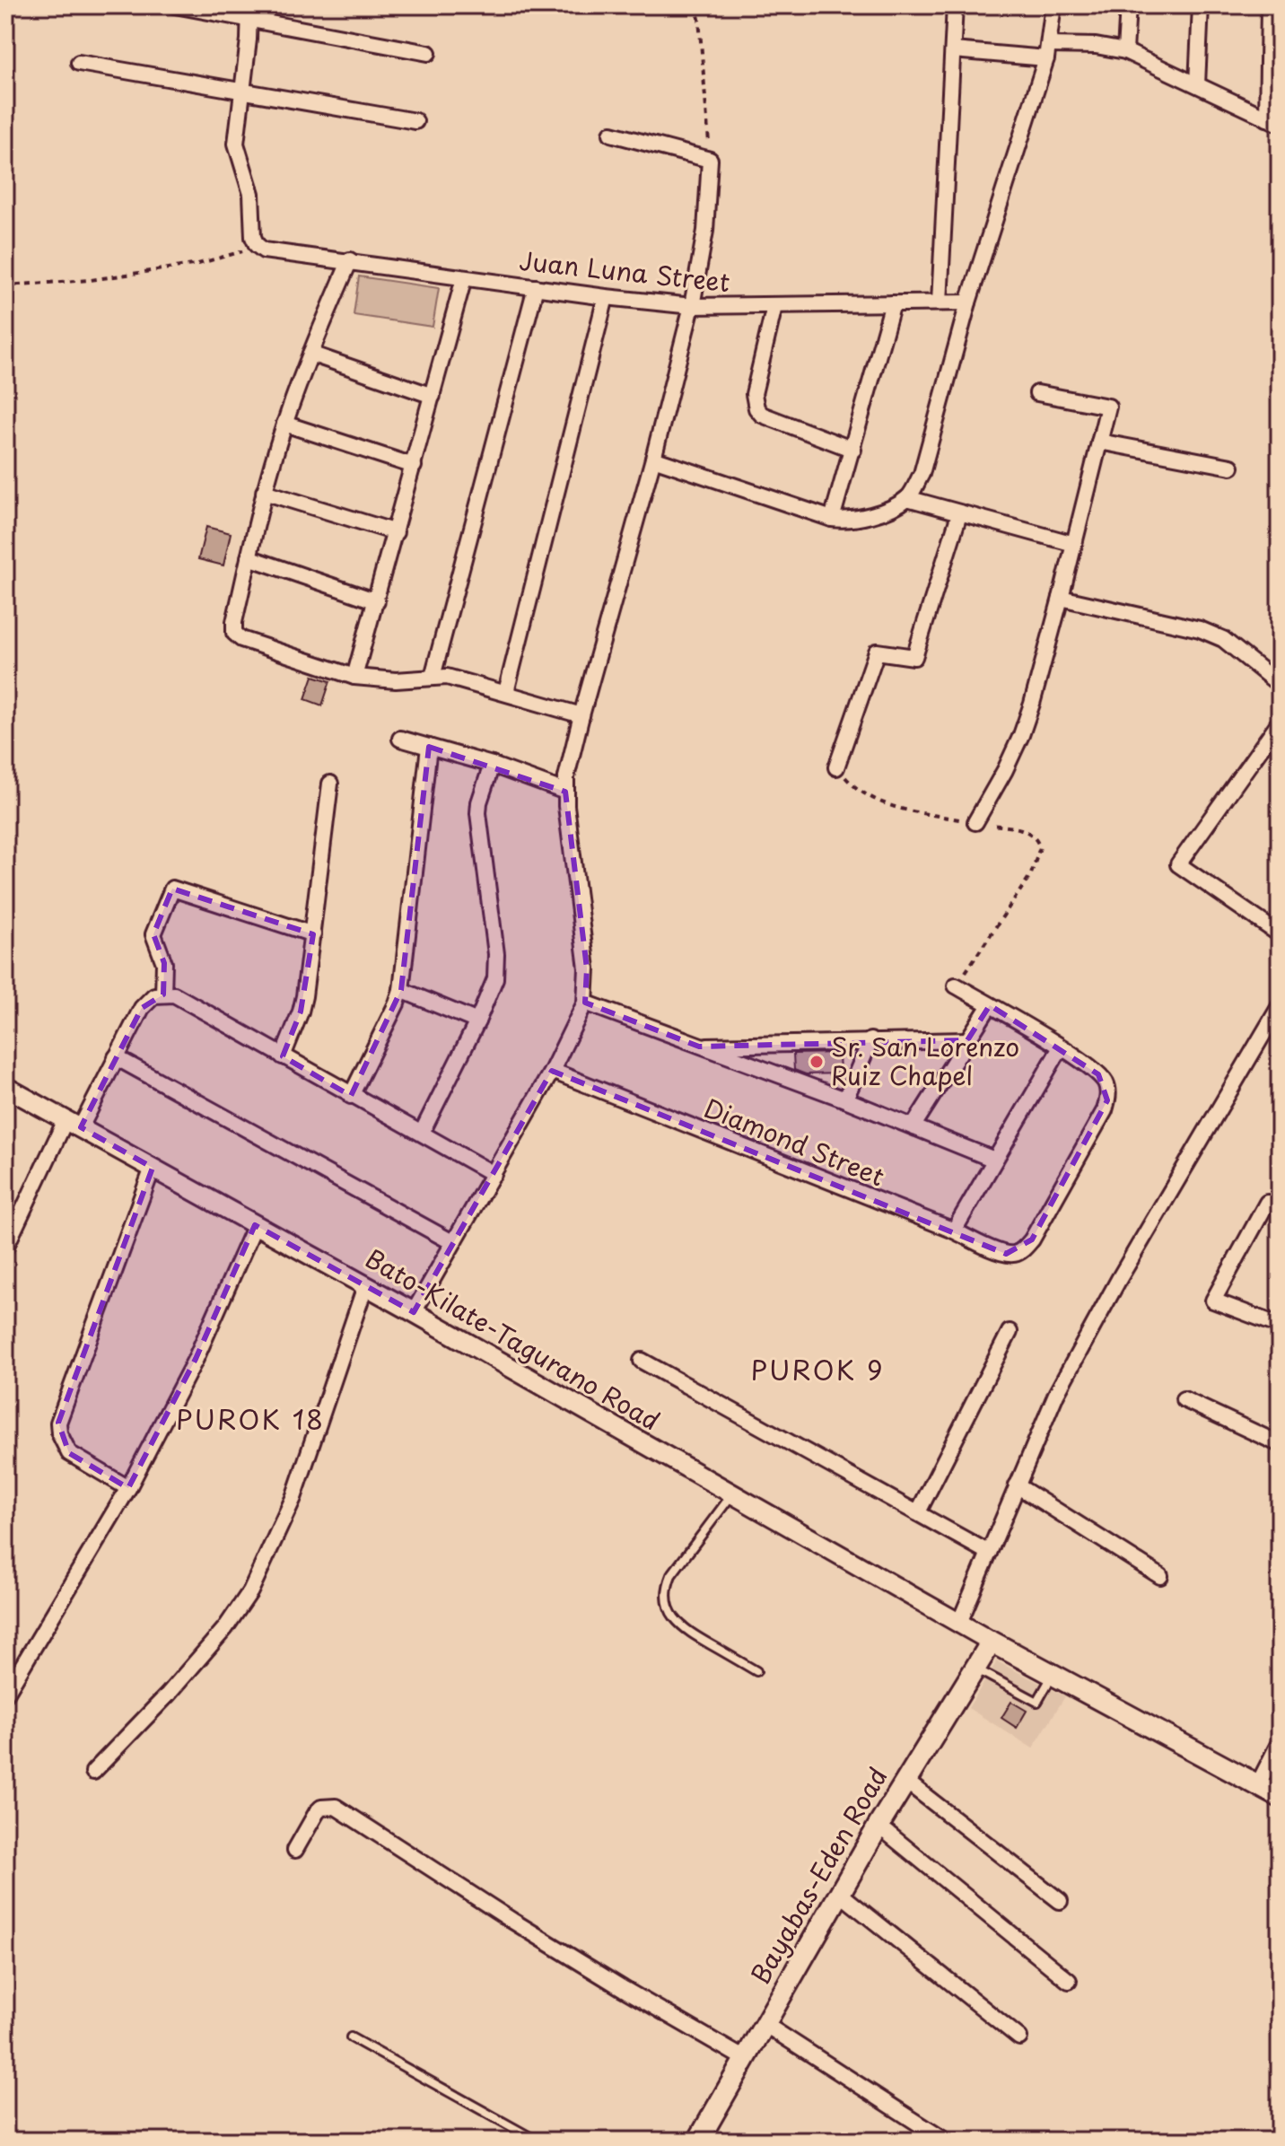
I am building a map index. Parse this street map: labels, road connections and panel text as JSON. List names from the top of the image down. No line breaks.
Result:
{"streets":{"main road":["Bayabas-Eden Road"],"street":["Juan Luna Street","Diamond Street","Bato-Kilate-Tagurano Road"]},"crossings":[["Bato-Kilate-Tagurano Road","Bayabas-Eden Road"]],"districts":["PUROK 9","PUROK 18"],"places":["Sr. San Lorenzo Ruiz Chapel"]}
